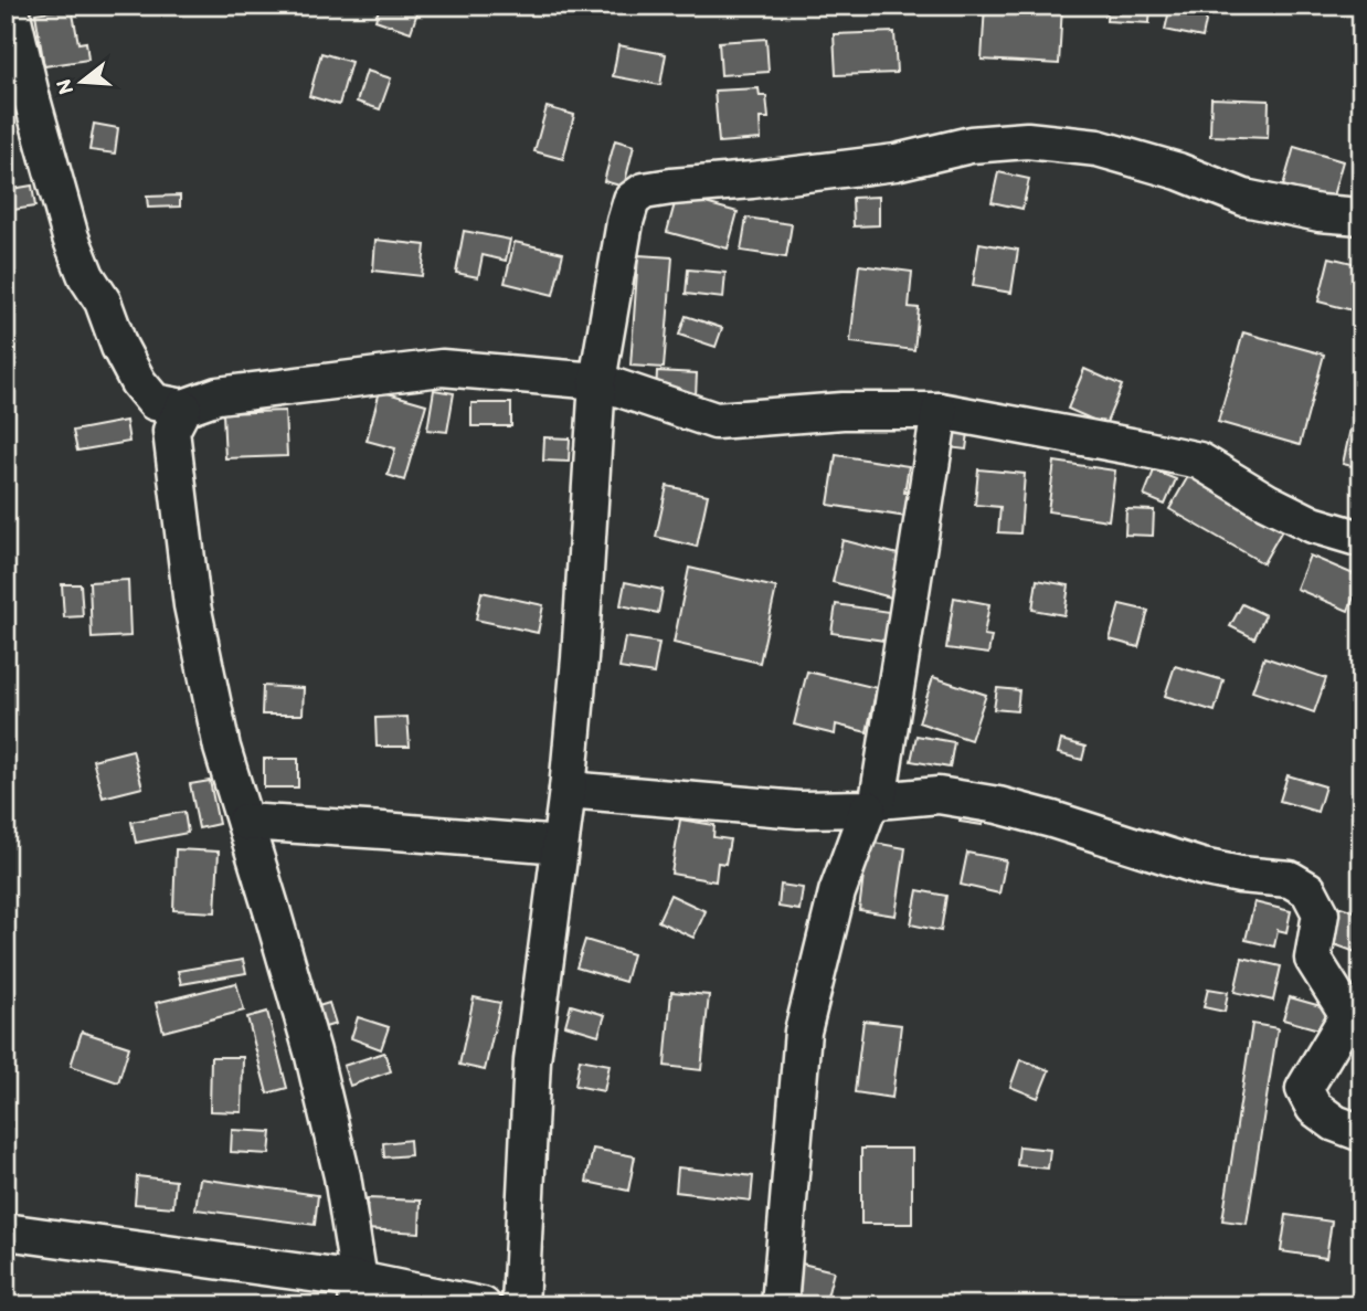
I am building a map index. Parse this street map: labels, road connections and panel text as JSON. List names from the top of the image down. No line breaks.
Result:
{"north":"left"}
